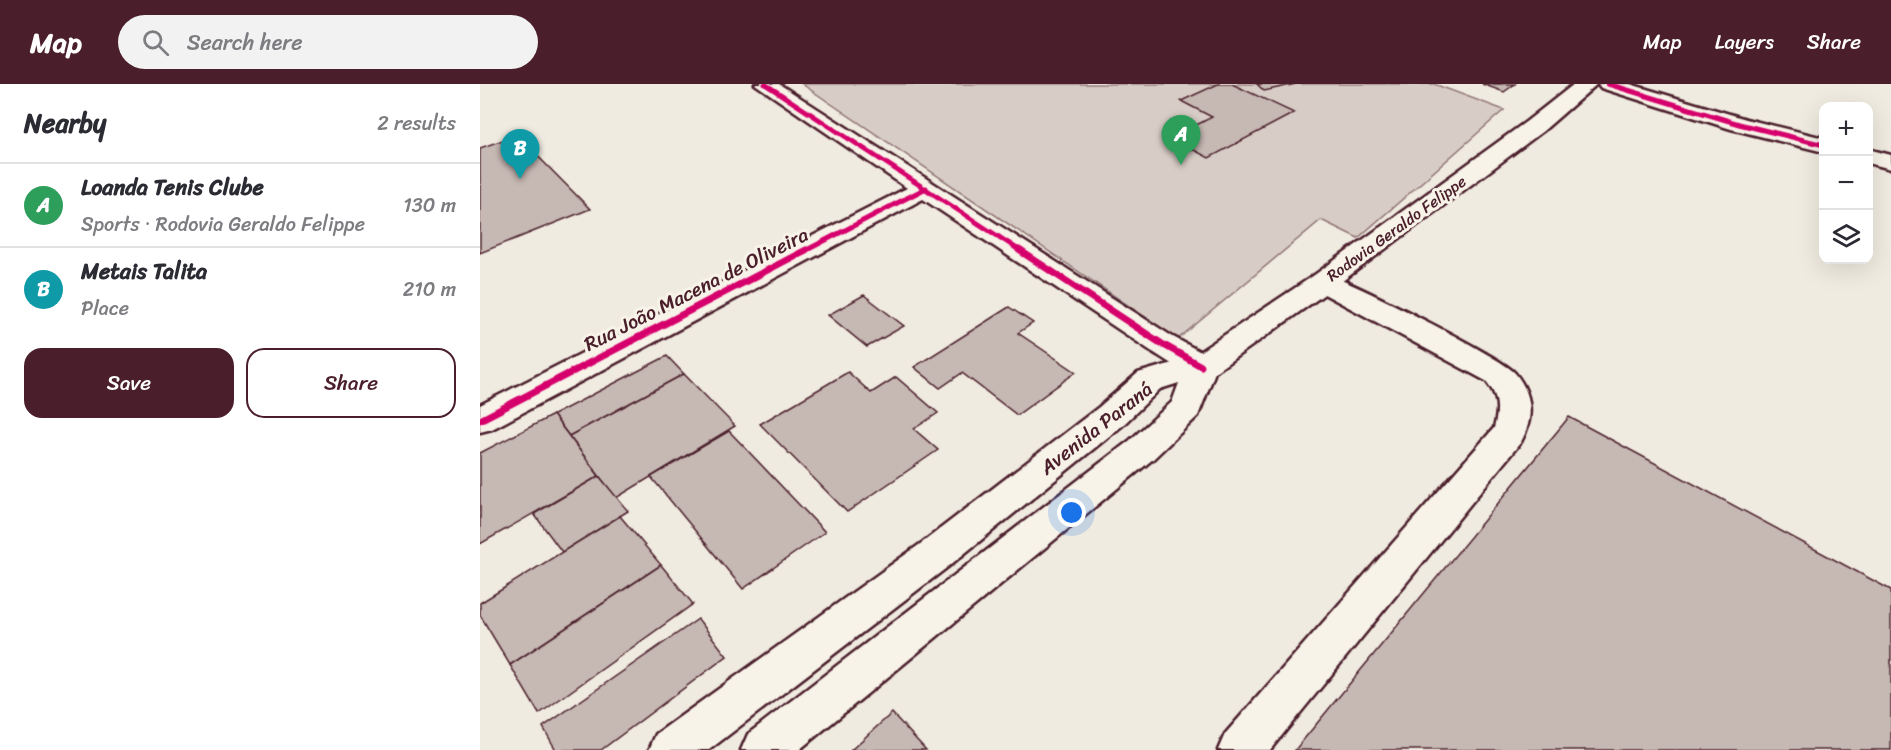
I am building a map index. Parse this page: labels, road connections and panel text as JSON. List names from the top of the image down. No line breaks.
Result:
{"streets":{"main road":["Rodovia Geraldo Felippe","Rua João Macena de Oliveira","Avenida Paraná"]},"crossings":[["Rodovia Geraldo Felippe","Avenida Paraná"]],"page":{"header":"Map","search":"Search here","nav":["Map","Layers","Share"],"heading":["Nearby","2 results"],"map_buttons":["+","−"],"pins":["A","B"],"list":[{"mark":"A","name":"Loanda Tenis Clube","note":"Sports · Rodovia Geraldo Felippe","value":"130 m"},{"mark":"B","name":"Metais Talita","note":"Place","value":"210 m"}],"buttons":["Save","Share"]}}
